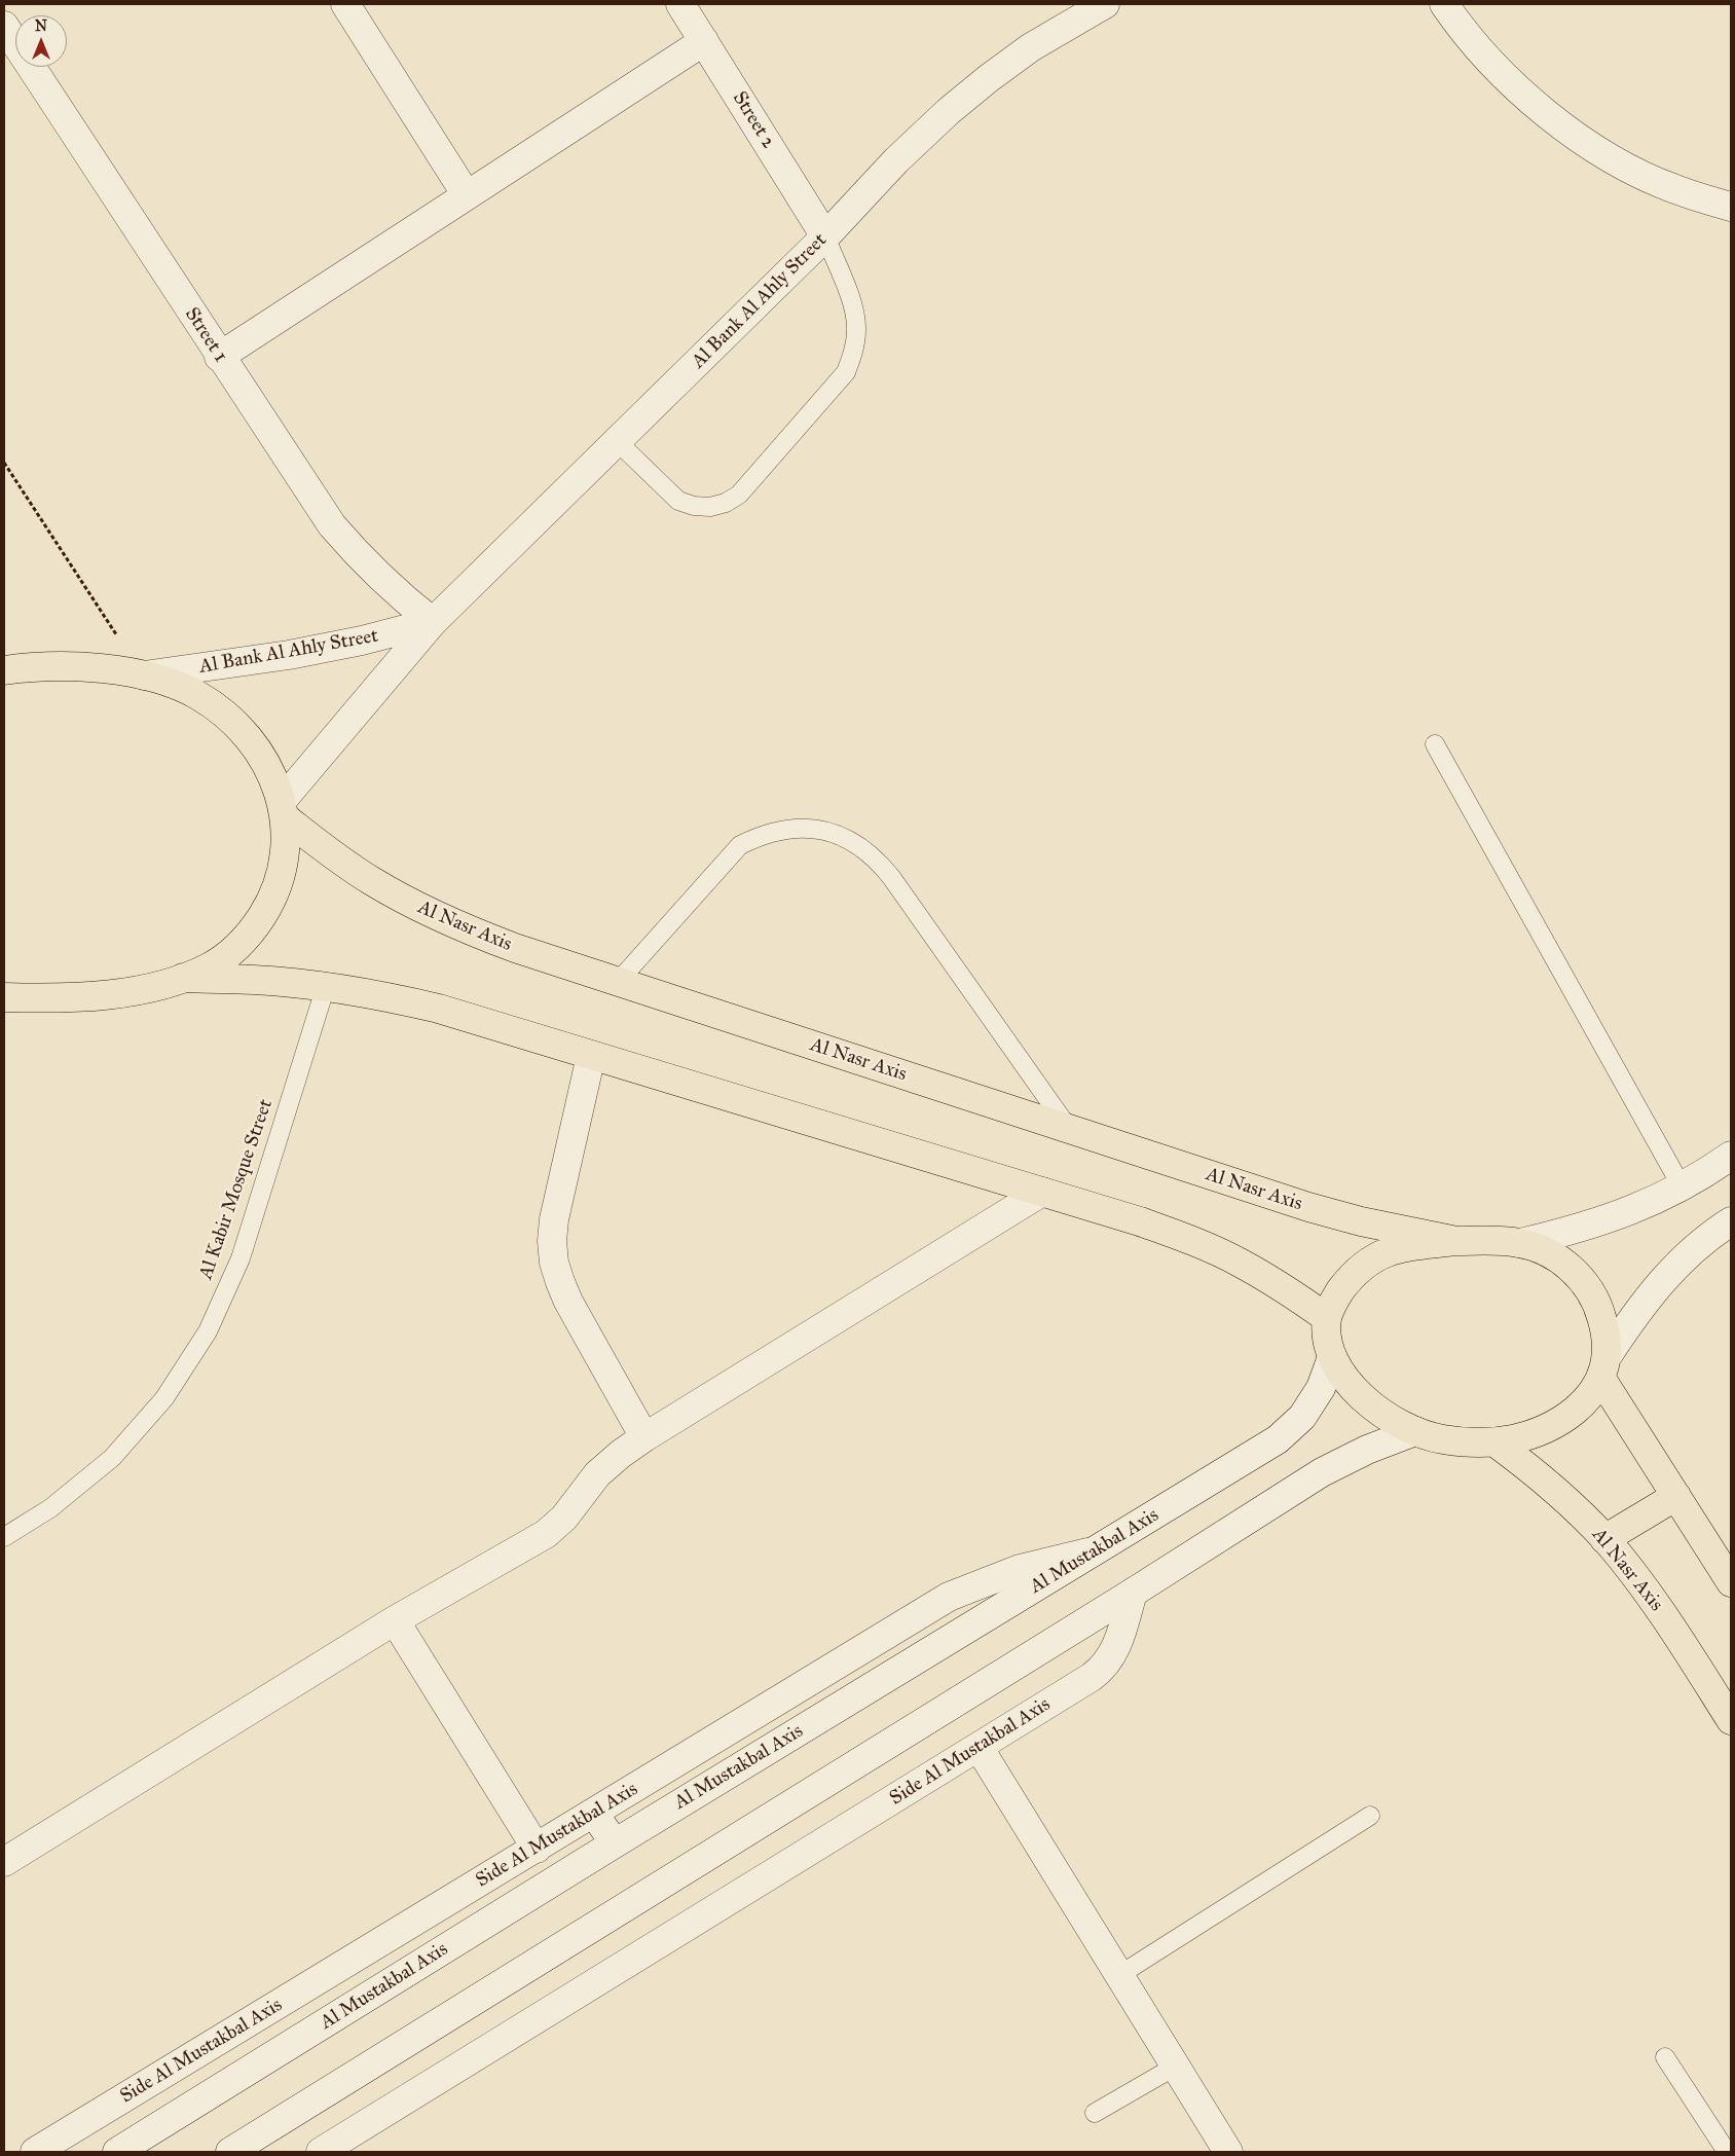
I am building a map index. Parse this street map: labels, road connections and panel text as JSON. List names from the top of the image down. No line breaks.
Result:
{"streets":{"highway":["Al Nasr Axis"],"street":["Street 2","Al Bank Al Ahly Street","Street 1","Al Mustakbal Axis","Side Al Mustakbal Axis"],"lane":["Al Kabir Mosque Street"]},"crossings":[["Street 2","Al Bank Al Ahly Street"],["Al Bank Al Ahly Street","Street 1"],["Al Bank Al Ahly Street","Al Nasr Axis"],["Al Mustakbal Axis","Side Al Mustakbal Axis"]],"north":"top"}
